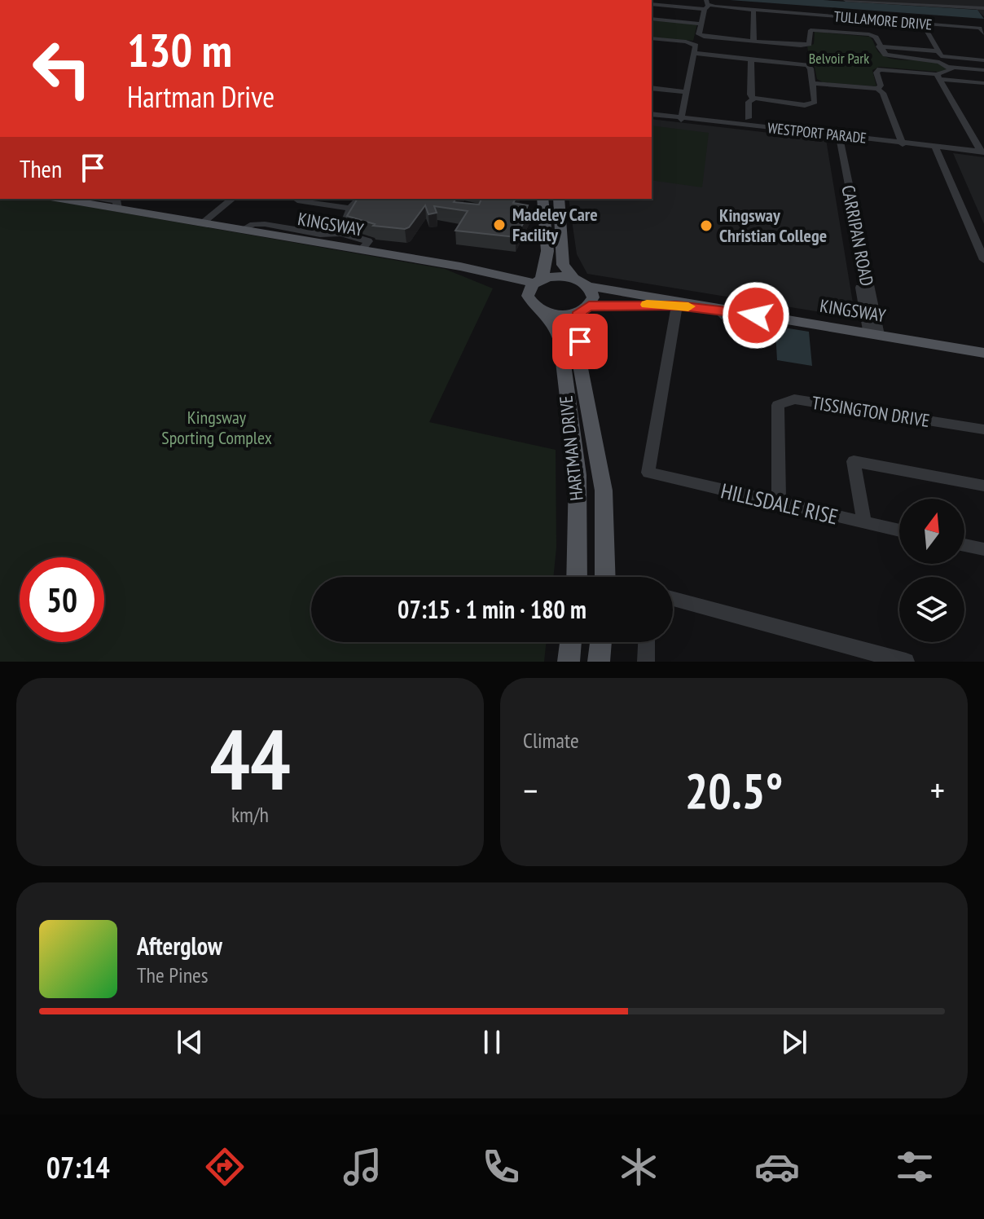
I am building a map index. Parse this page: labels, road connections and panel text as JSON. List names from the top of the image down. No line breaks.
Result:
{"streets":{"main road":["KINGSWAY","HARTMAN DRIVE"],"street":["TULLAMORE DRIVE","WESTPORT PARADE","CARRIPAN ROAD","TISSINGTON DRIVE","HILLSDALE RISE"]},"crossings":[["WESTPORT PARADE","CARRIPAN ROAD"],["KINGSWAY","CARRIPAN ROAD"],["KINGSWAY","HARTMAN DRIVE"],["KINGSWAY","HILLSDALE RISE"],["TISSINGTON DRIVE","HILLSDALE RISE"]],"parks":["Belvoir Park","Kingsway Sporting Complex"],"places":["Madeley Care Facility","Kingsway Christian College"],"north":"top","page":{"turn":["130 m","Hartman Drive"],"then":"Then","limit":"50","trip":"07:15 · 1 min · 180 m","tile":[["44","km/h"],"Climate"],"heat":["−","20.5°","+"],"song":["Afterglow","The Pines"],"tabs":"07:14"}}
